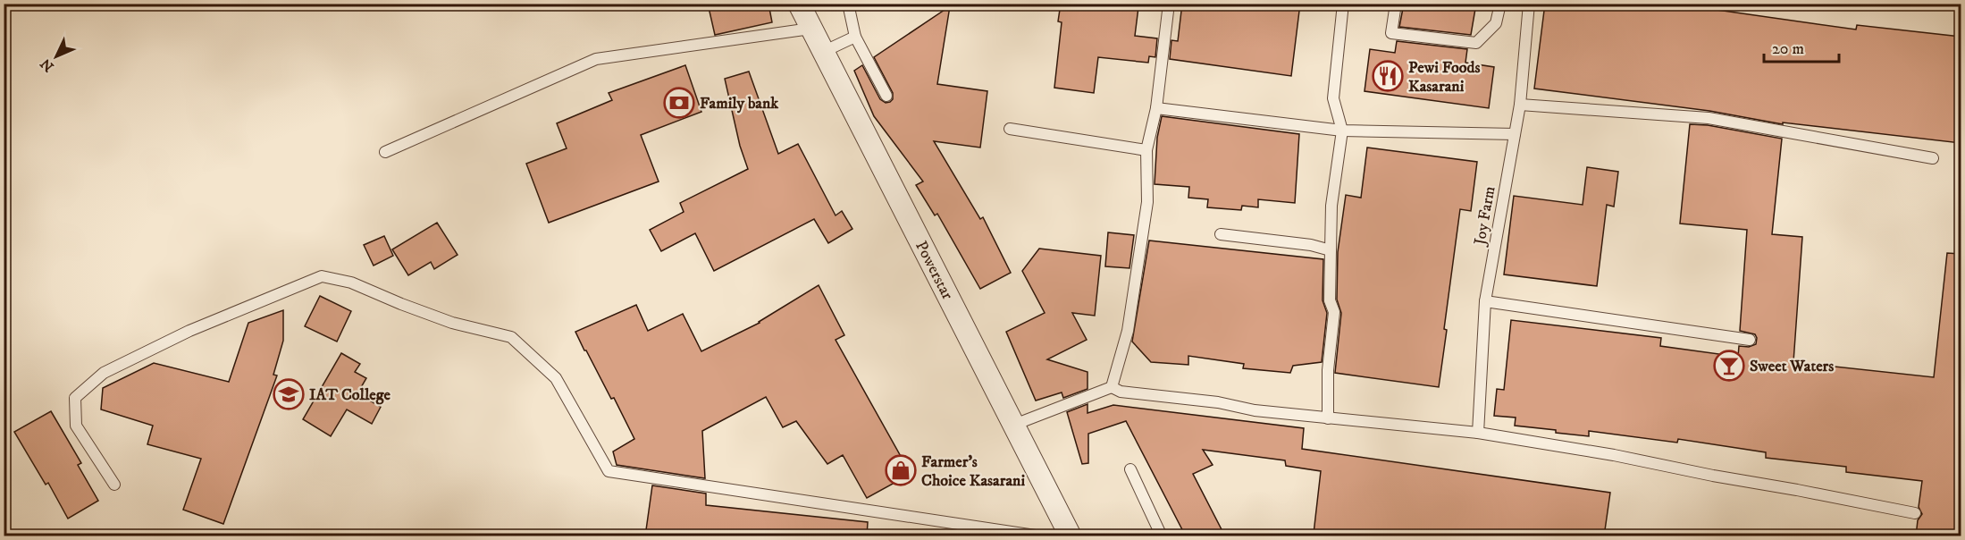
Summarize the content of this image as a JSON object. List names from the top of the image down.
{
  "streets": {
    "street": ["Powerstar"],
    "lane": ["Joy Farm"]
  },
  "places": {
    "restaurant": ["Pewi Foods Kasarani"],
    "bank": ["Family bank"],
    "bar": ["Sweet Waters"],
    "school or university": ["IAT College"],
    "shop": ["Farmer's Choice Kasarani"]
  },
  "scale_bar": "20 m",
  "north": "bottom left"
}
